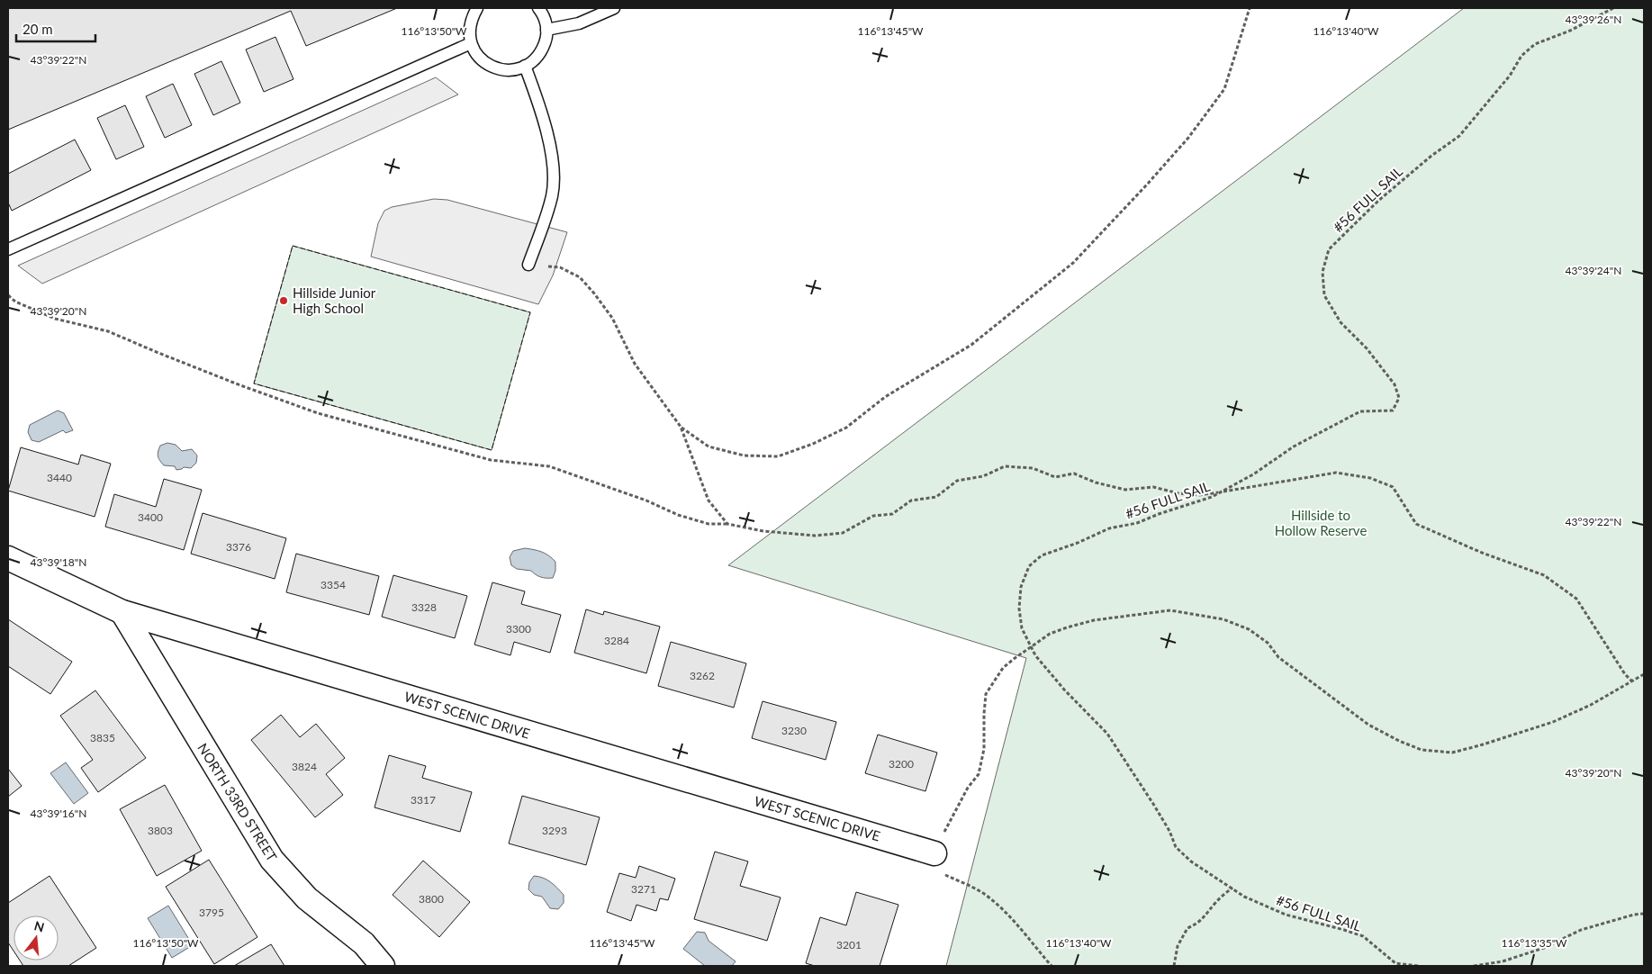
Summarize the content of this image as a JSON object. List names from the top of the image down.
{
  "streets": {
    "street": ["WEST SCENIC DRIVE", "NORTH 33RD STREET"],
    "path": ["#56 FULL SAIL"]
  },
  "crossings": [
    ["WEST SCENIC DRIVE", "NORTH 33RD STREET"]
  ],
  "parks": ["Hillside to Hollow Reserve"],
  "places": ["Hillside Junior High School"],
  "house_numbers": [
    "3440",
    "3400",
    "3376",
    "3354",
    "3328",
    "3300",
    "3284",
    "3262",
    "3230",
    "3835",
    "3200",
    "3824",
    "3317",
    "3803",
    "3293",
    "3271",
    "3800",
    "3795",
    "3201"
  ],
  "scale_bar": "20 m",
  "north": "top",
  "coordinates": [
    "43°39'26\"N",
    "116°13'50\"W",
    "116°13'45\"W",
    "116°13'40\"W",
    "43°39'22\"N",
    "43°39'24\"N",
    "43°39'20\"N",
    "43°39'18\"N",
    "43°39'16\"N",
    "116°13'35\"W"
  ]
}
